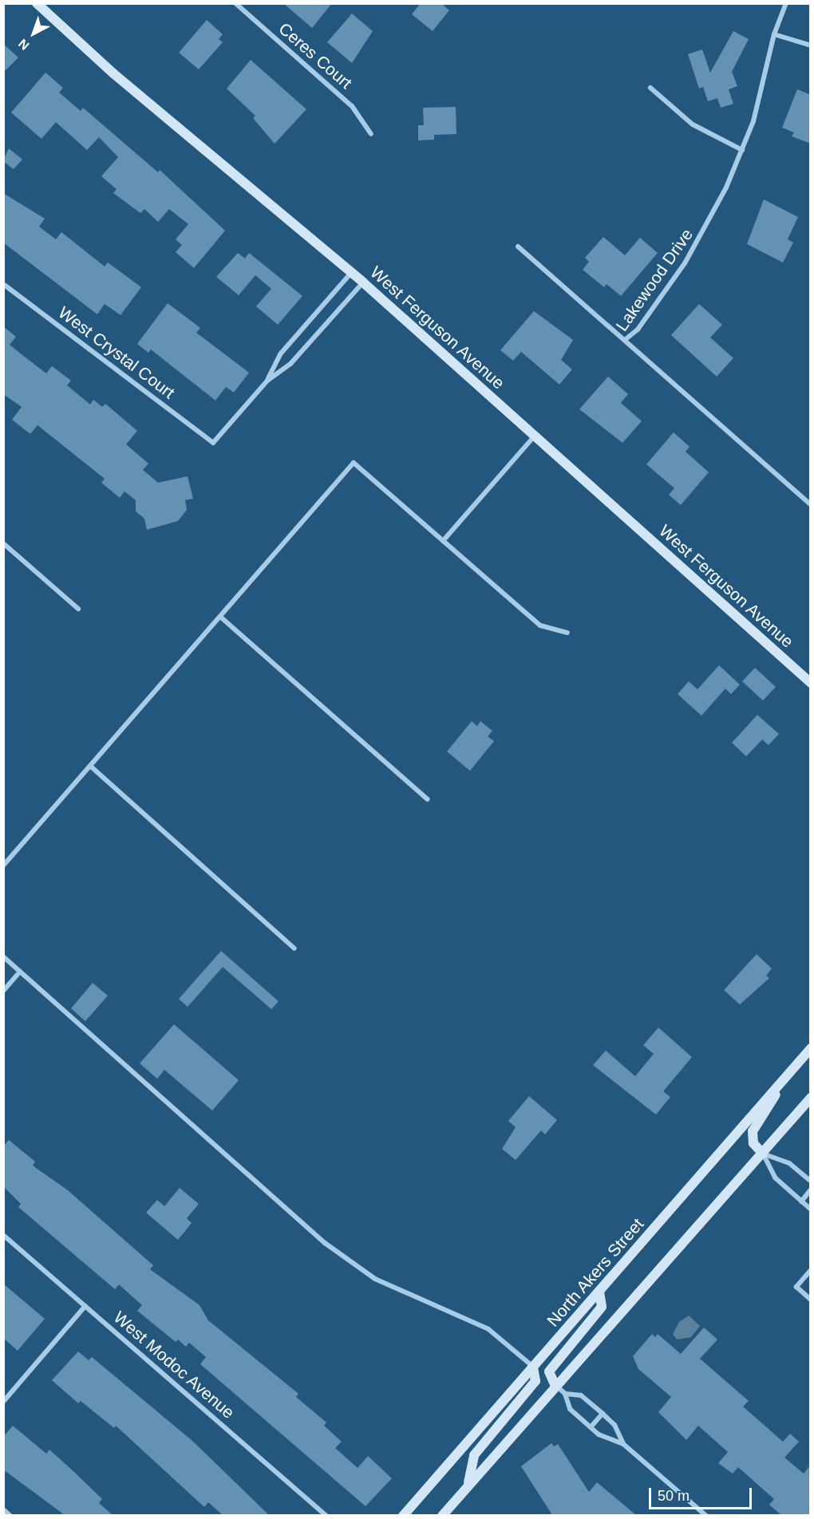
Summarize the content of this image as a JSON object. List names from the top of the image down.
{
  "streets": {
    "main road": ["West Ferguson Avenue", "North Akers Street"],
    "street": [
      "Ceres Court",
      "Lakewood Drive",
      "West Crystal Court",
      "West Modoc Avenue"
    ]
  },
  "scale_bar": "50 m",
  "north": "bottom left"
}
